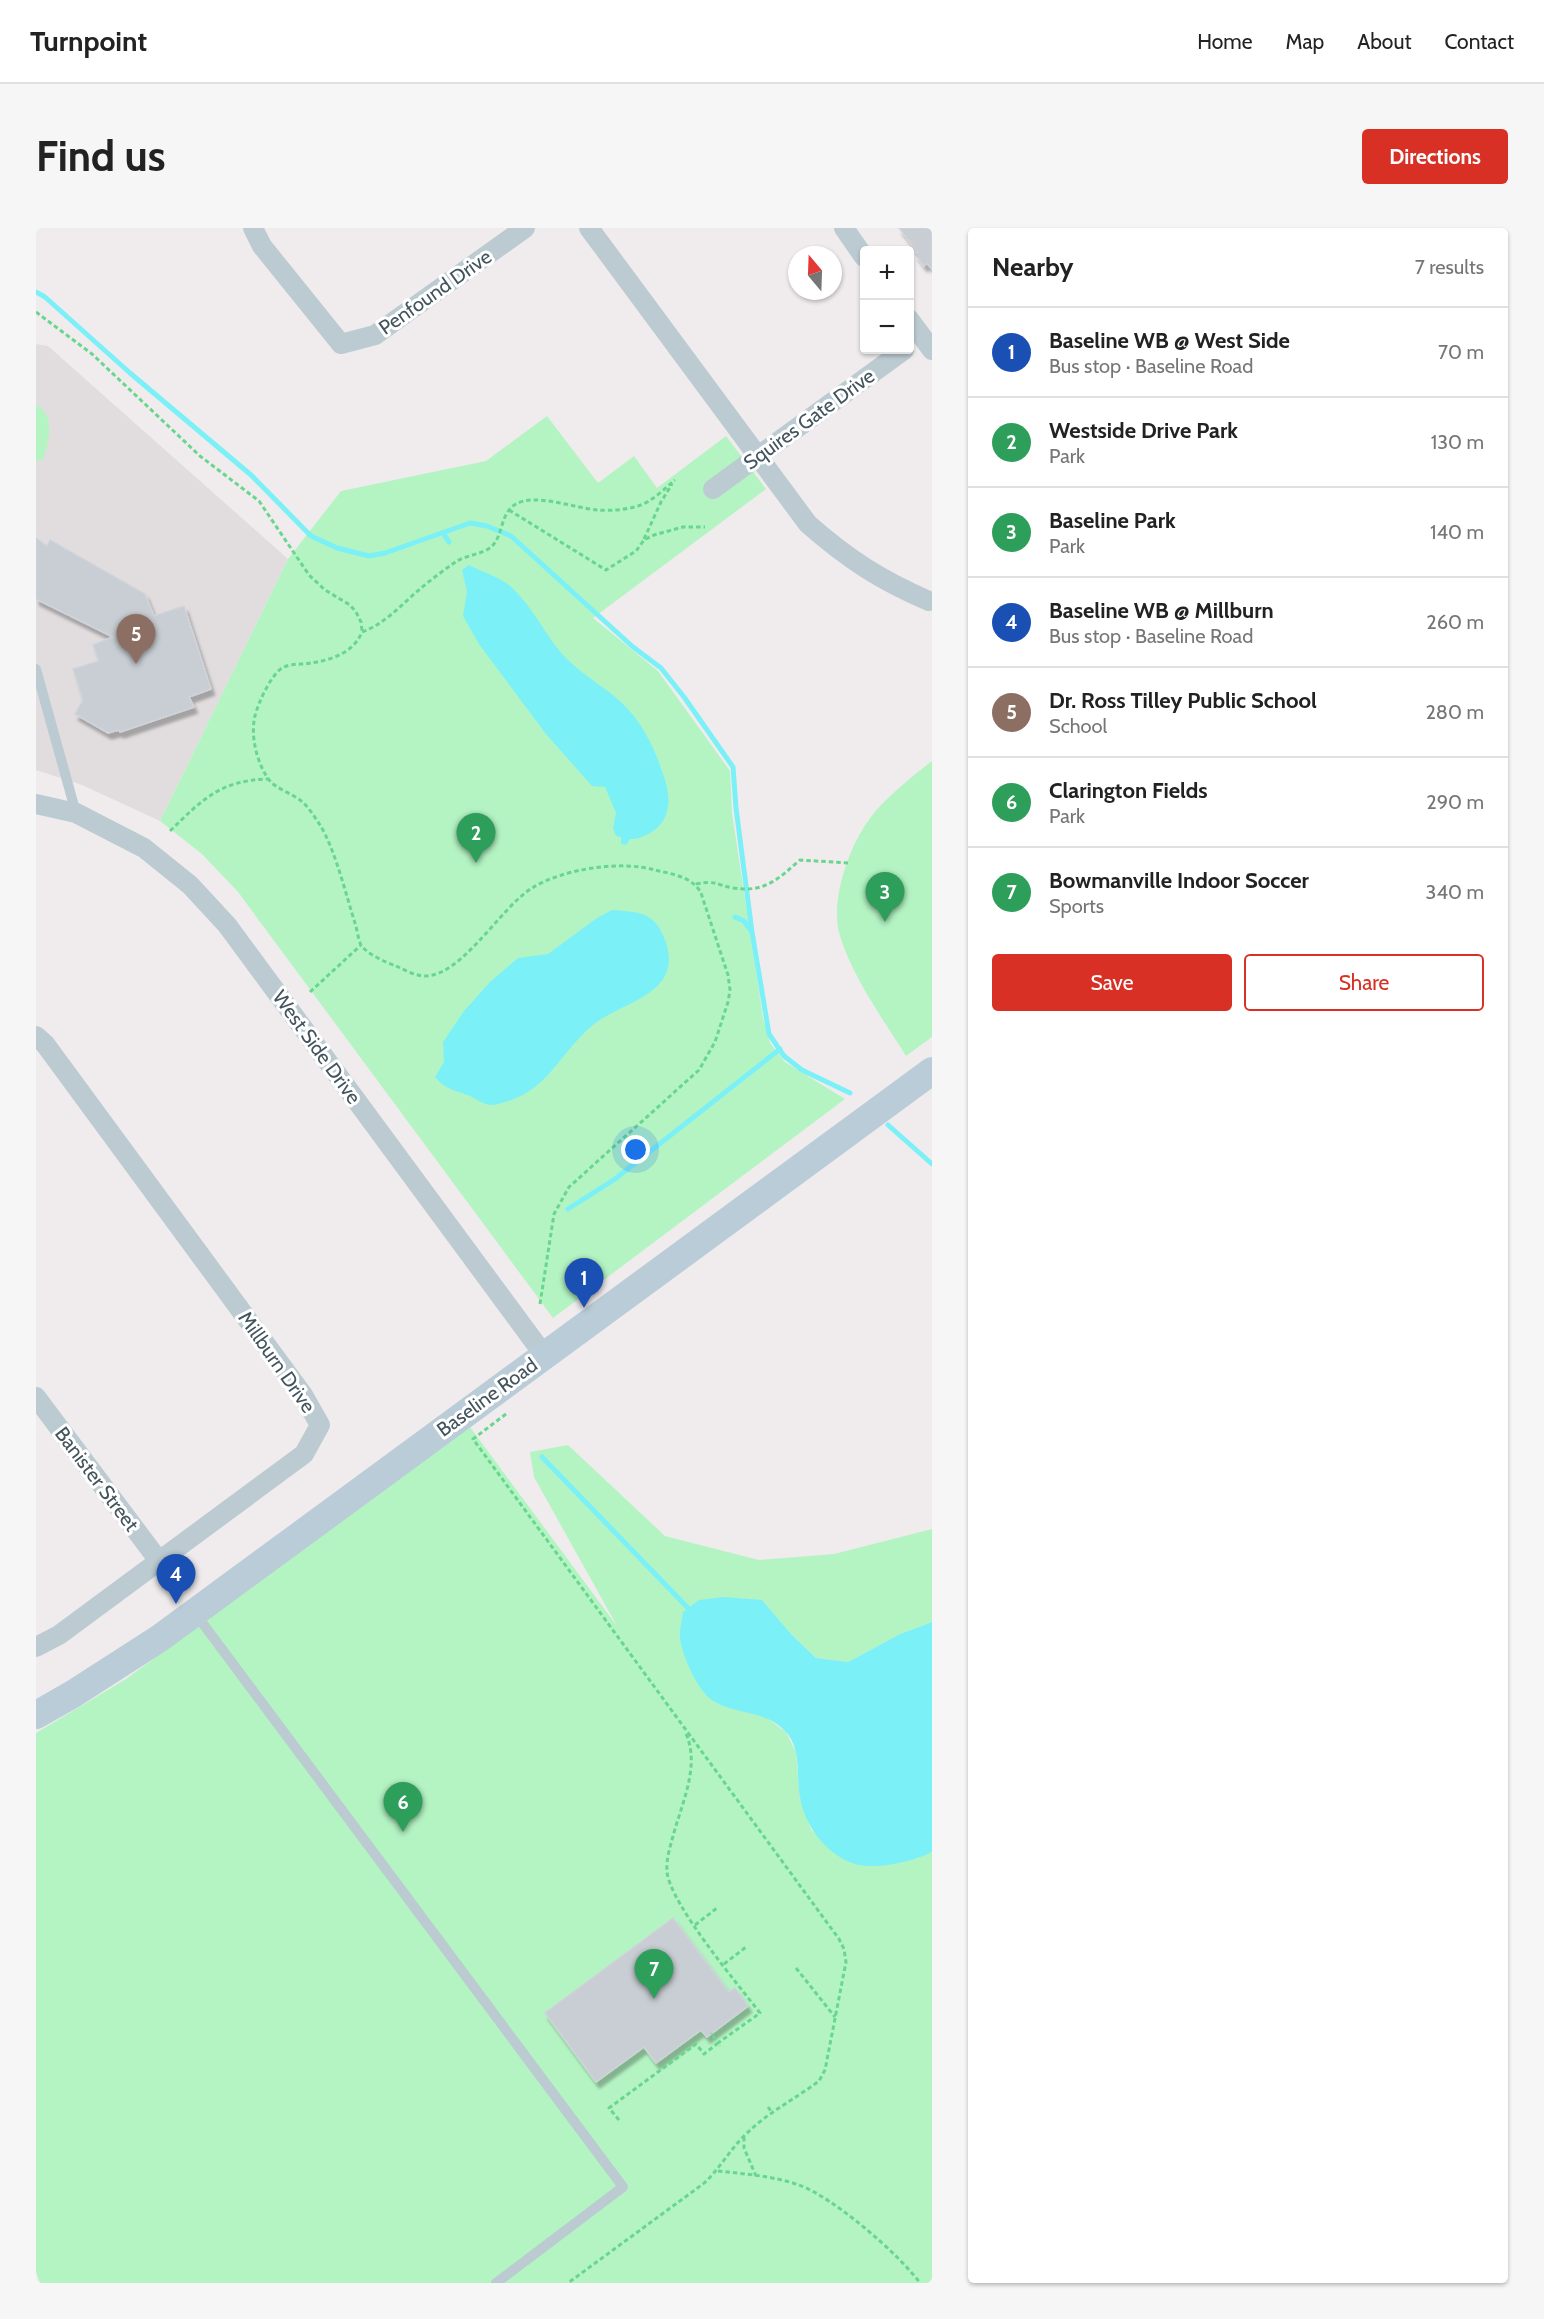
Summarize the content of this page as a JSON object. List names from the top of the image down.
{
  "streets": {
    "street": [
      "Penfound Drive",
      "Squires Gate Drive",
      "West Side Drive",
      "Millburn Drive",
      "Baseline Road",
      "Banister Street"
    ]
  },
  "crossings": [
    ["West Side Drive", "Baseline Road"],
    ["Millburn Drive", "Banister Street"]
  ],
  "north": "top",
  "page": {
    "header": "Turnpoint",
    "nav": [
      "Home",
      "Map",
      "About",
      "Contact"
    ],
    "buttons": [
      "Directions",
      ["Save", "Share"]
    ],
    "title": "Find us",
    "heading": ["Nearby", "7 results"],
    "map_buttons": ["+", "−"],
    "list": [
      {
        "mark": "1",
        "name": "Baseline WB @ West Side",
        "note": "Bus stop · Baseline Road",
        "value": "70 m"
      },
      {
        "mark": "2",
        "name": "Westside Drive Park",
        "note": "Park",
        "value": "130 m"
      },
      {
        "mark": "3",
        "name": "Baseline Park",
        "note": "Park",
        "value": "140 m"
      },
      {
        "mark": "4",
        "name": "Baseline WB @ Millburn",
        "note": "Bus stop · Baseline Road",
        "value": "260 m"
      },
      {
        "mark": "5",
        "name": "Dr. Ross Tilley Public School",
        "note": "School",
        "value": "280 m"
      },
      {
        "mark": "6",
        "name": "Clarington Fields",
        "note": "Park",
        "value": "290 m"
      },
      {
        "mark": "7",
        "name": "Bowmanville Indoor Soccer",
        "note": "Sports",
        "value": "340 m"
      }
    ],
    "pins": [
      "5",
      "2",
      "3",
      "1",
      "4",
      "6",
      "7"
    ]
  }
}
